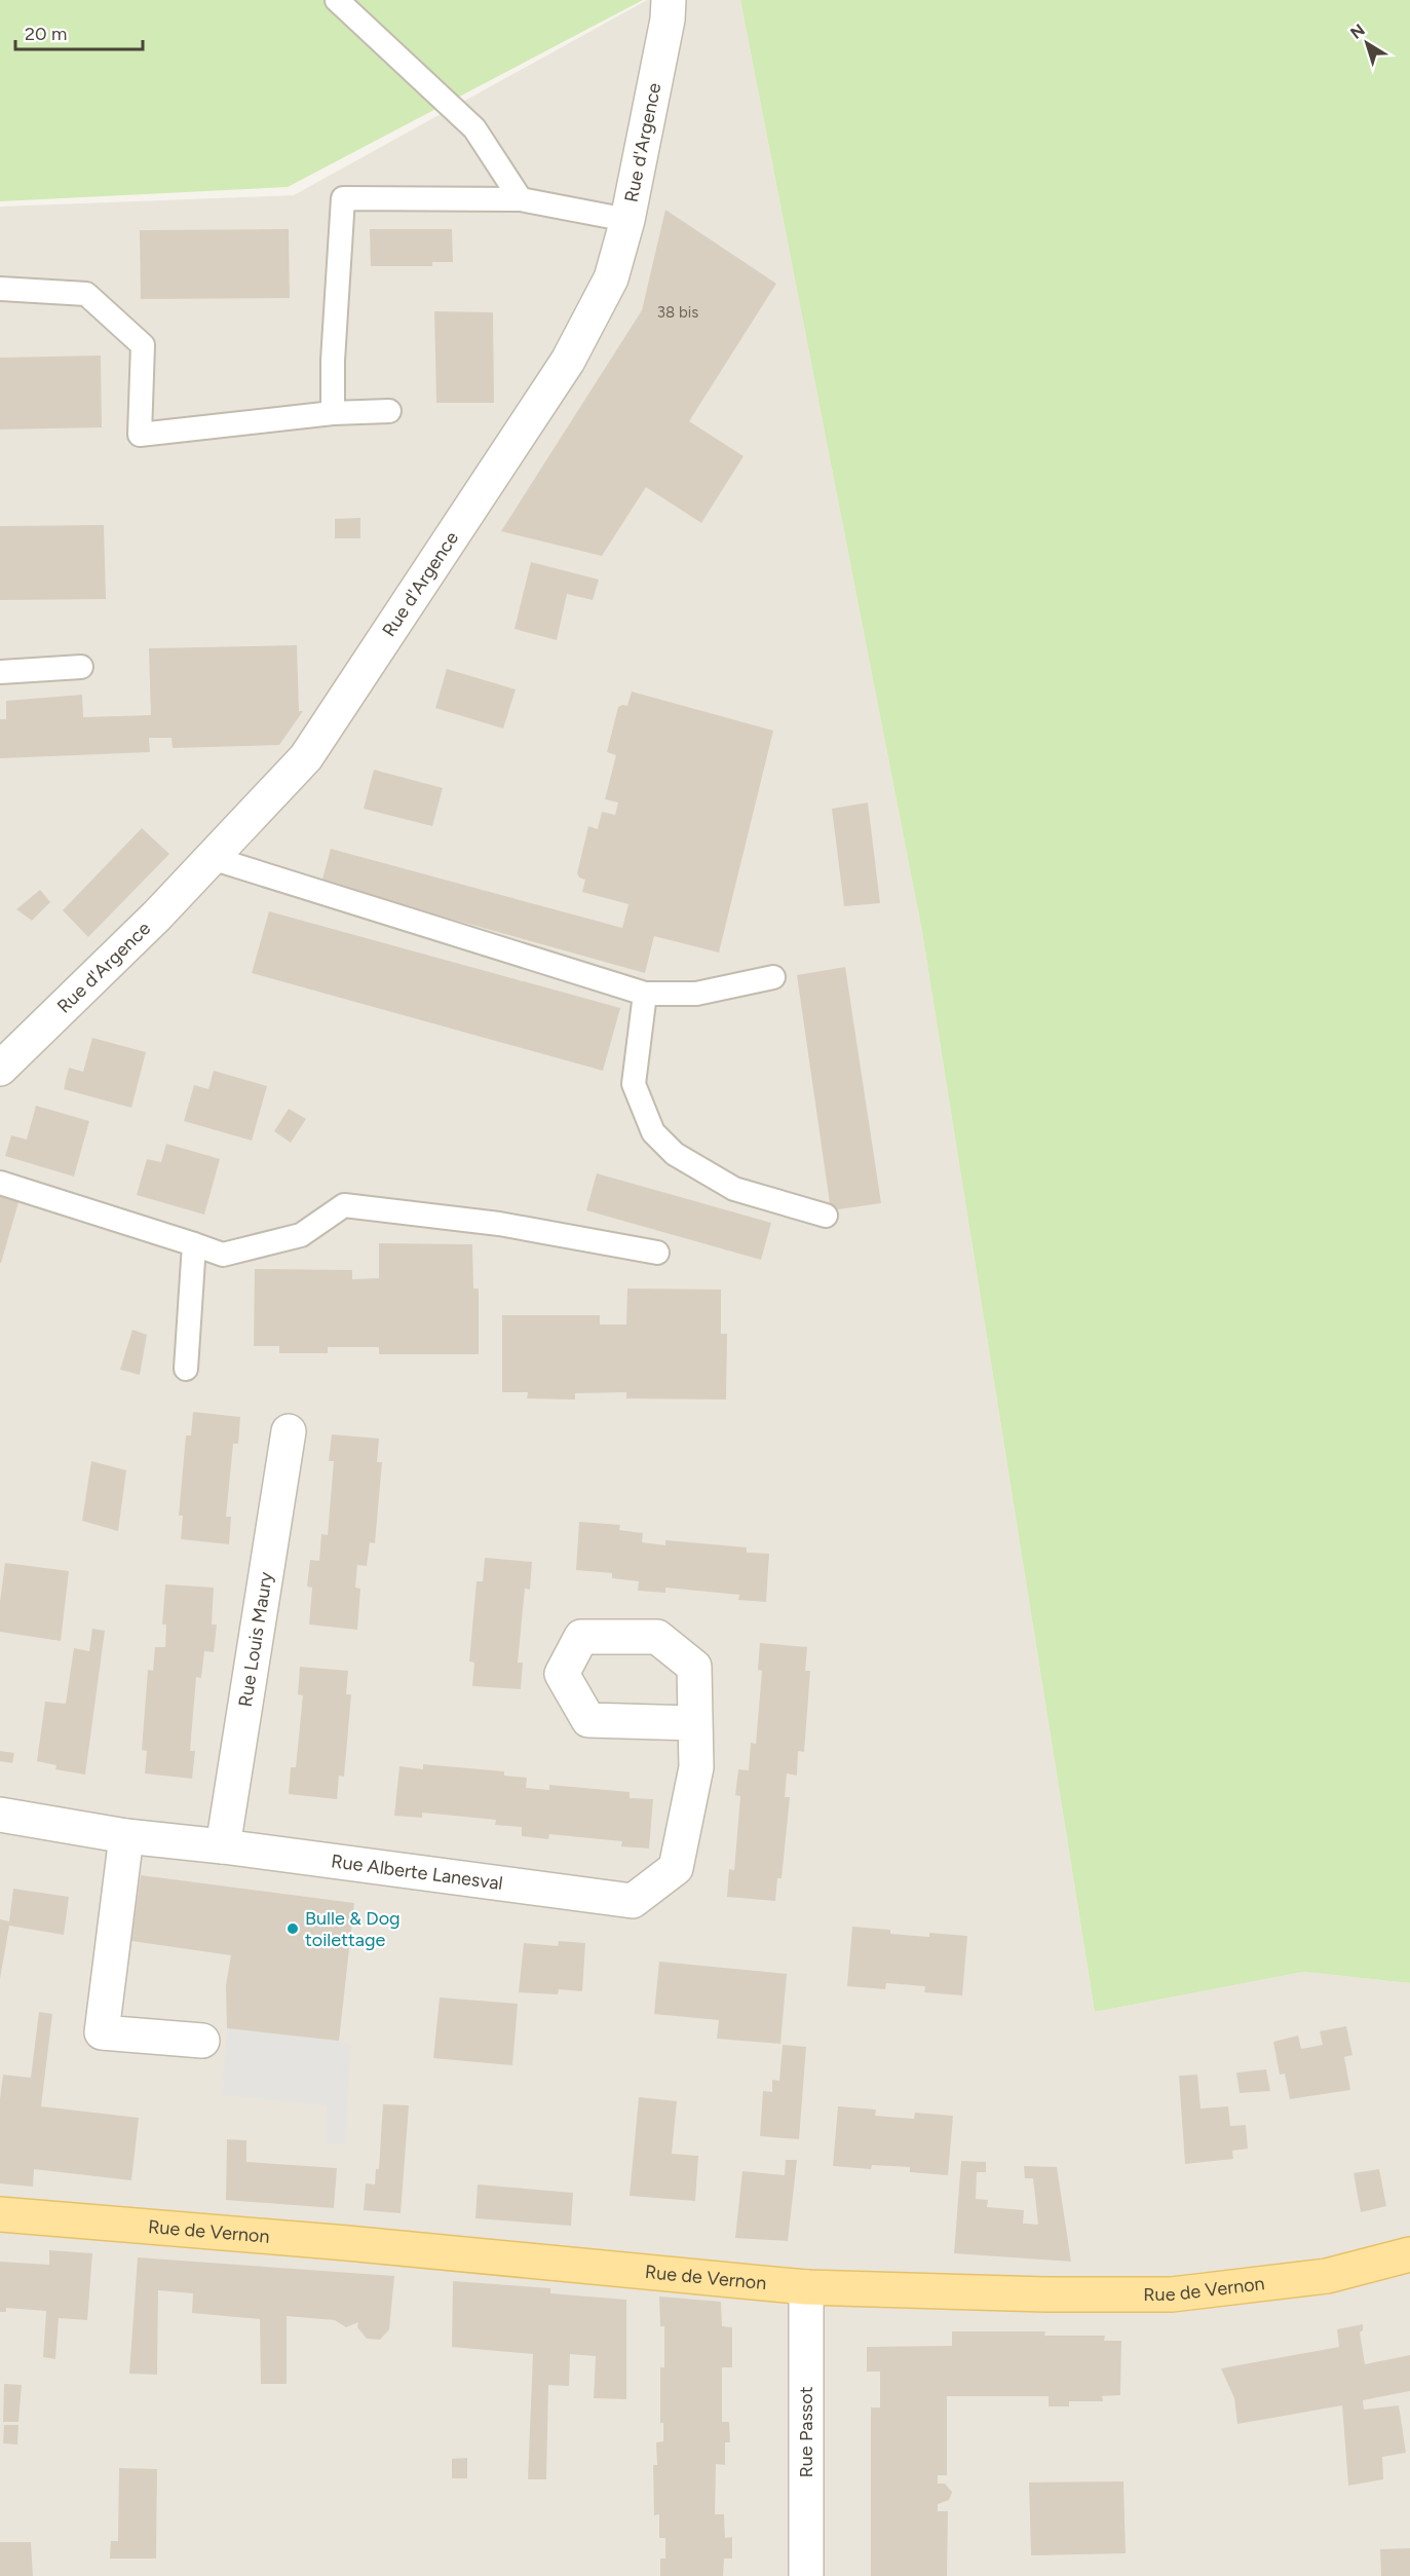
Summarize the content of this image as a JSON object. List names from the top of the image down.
{
  "streets": {
    "main road": ["Rue de Vernon"],
    "street": [
      "Rue d'Argence",
      "Rue Louis Maury",
      "Rue Alberte Lanesval",
      "Rue Passot"
    ]
  },
  "crossings": [
    ["Rue Louis Maury", "Rue Alberte Lanesval"],
    ["Rue de Vernon", "Rue Passot"]
  ],
  "places": ["Bulle & Dog toilettage"],
  "house_numbers": ["38 bis"],
  "scale_bar": "20 m",
  "north": "top left"
}
